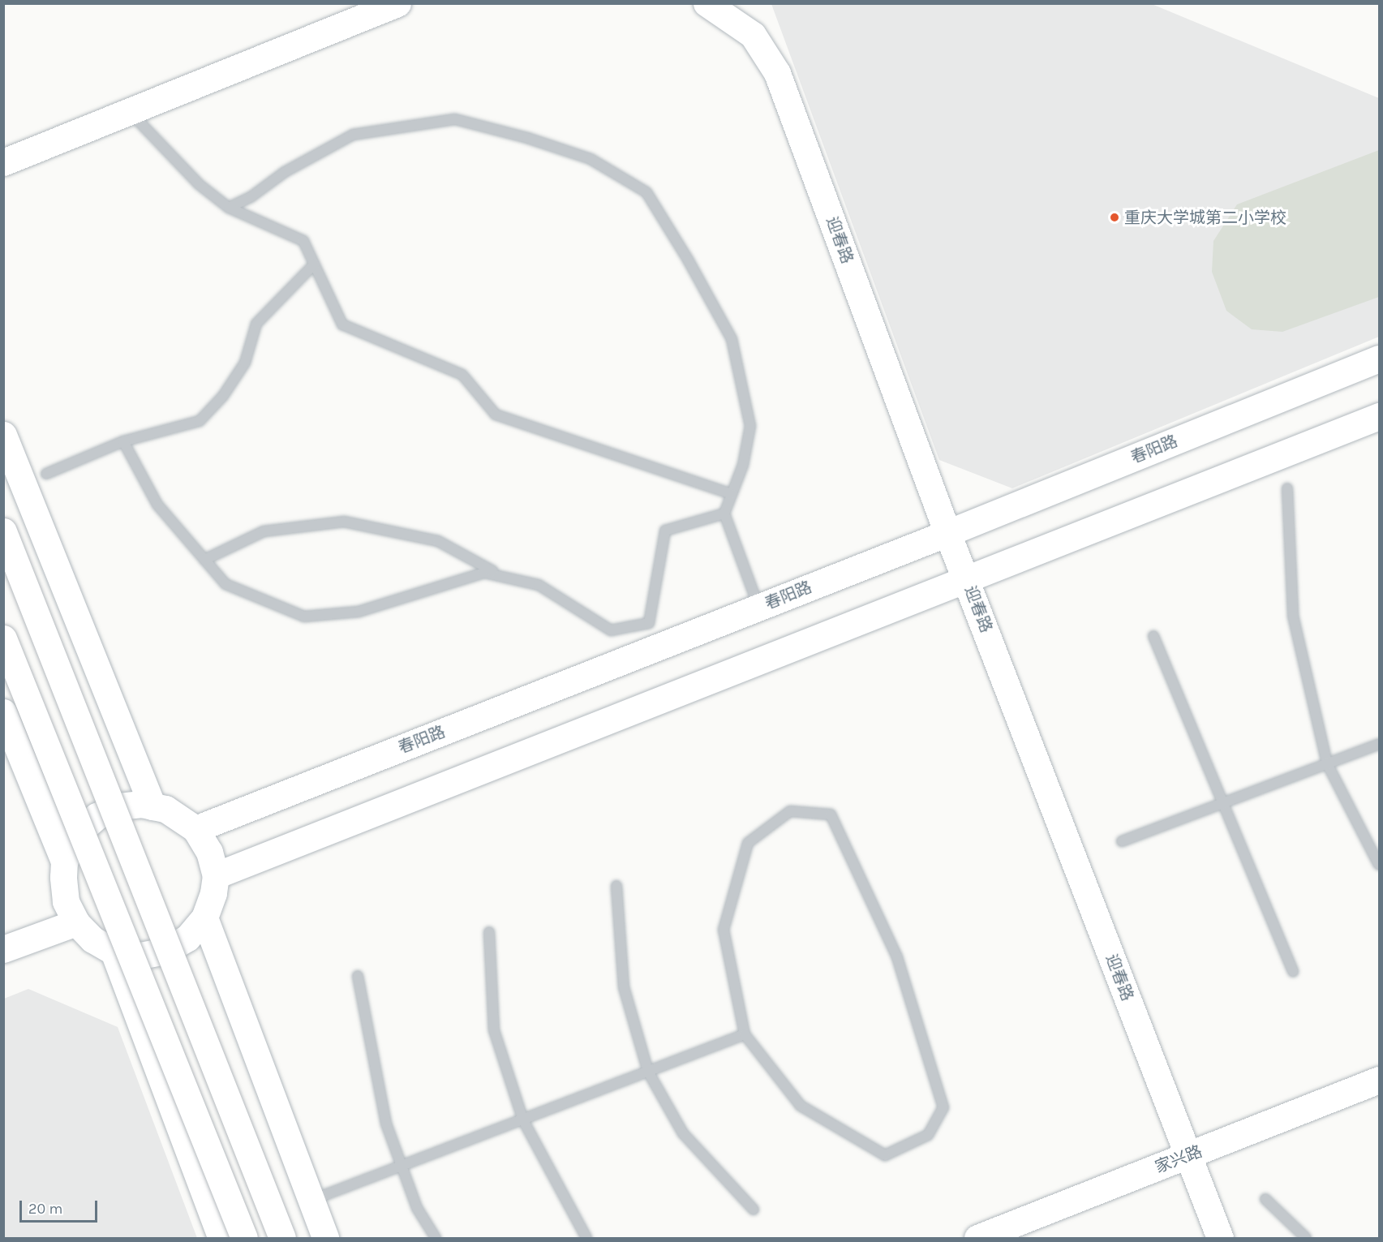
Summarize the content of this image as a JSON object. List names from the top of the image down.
{
  "streets": {
    "main road": ["迎春路", "春阳路", "家兴路"]
  },
  "crossings": [
    ["迎春路", "春阳路"],
    ["迎春路", "家兴路"]
  ],
  "places": ["重庆大学城第二小学校"],
  "scale_bar": "20 m"
}
